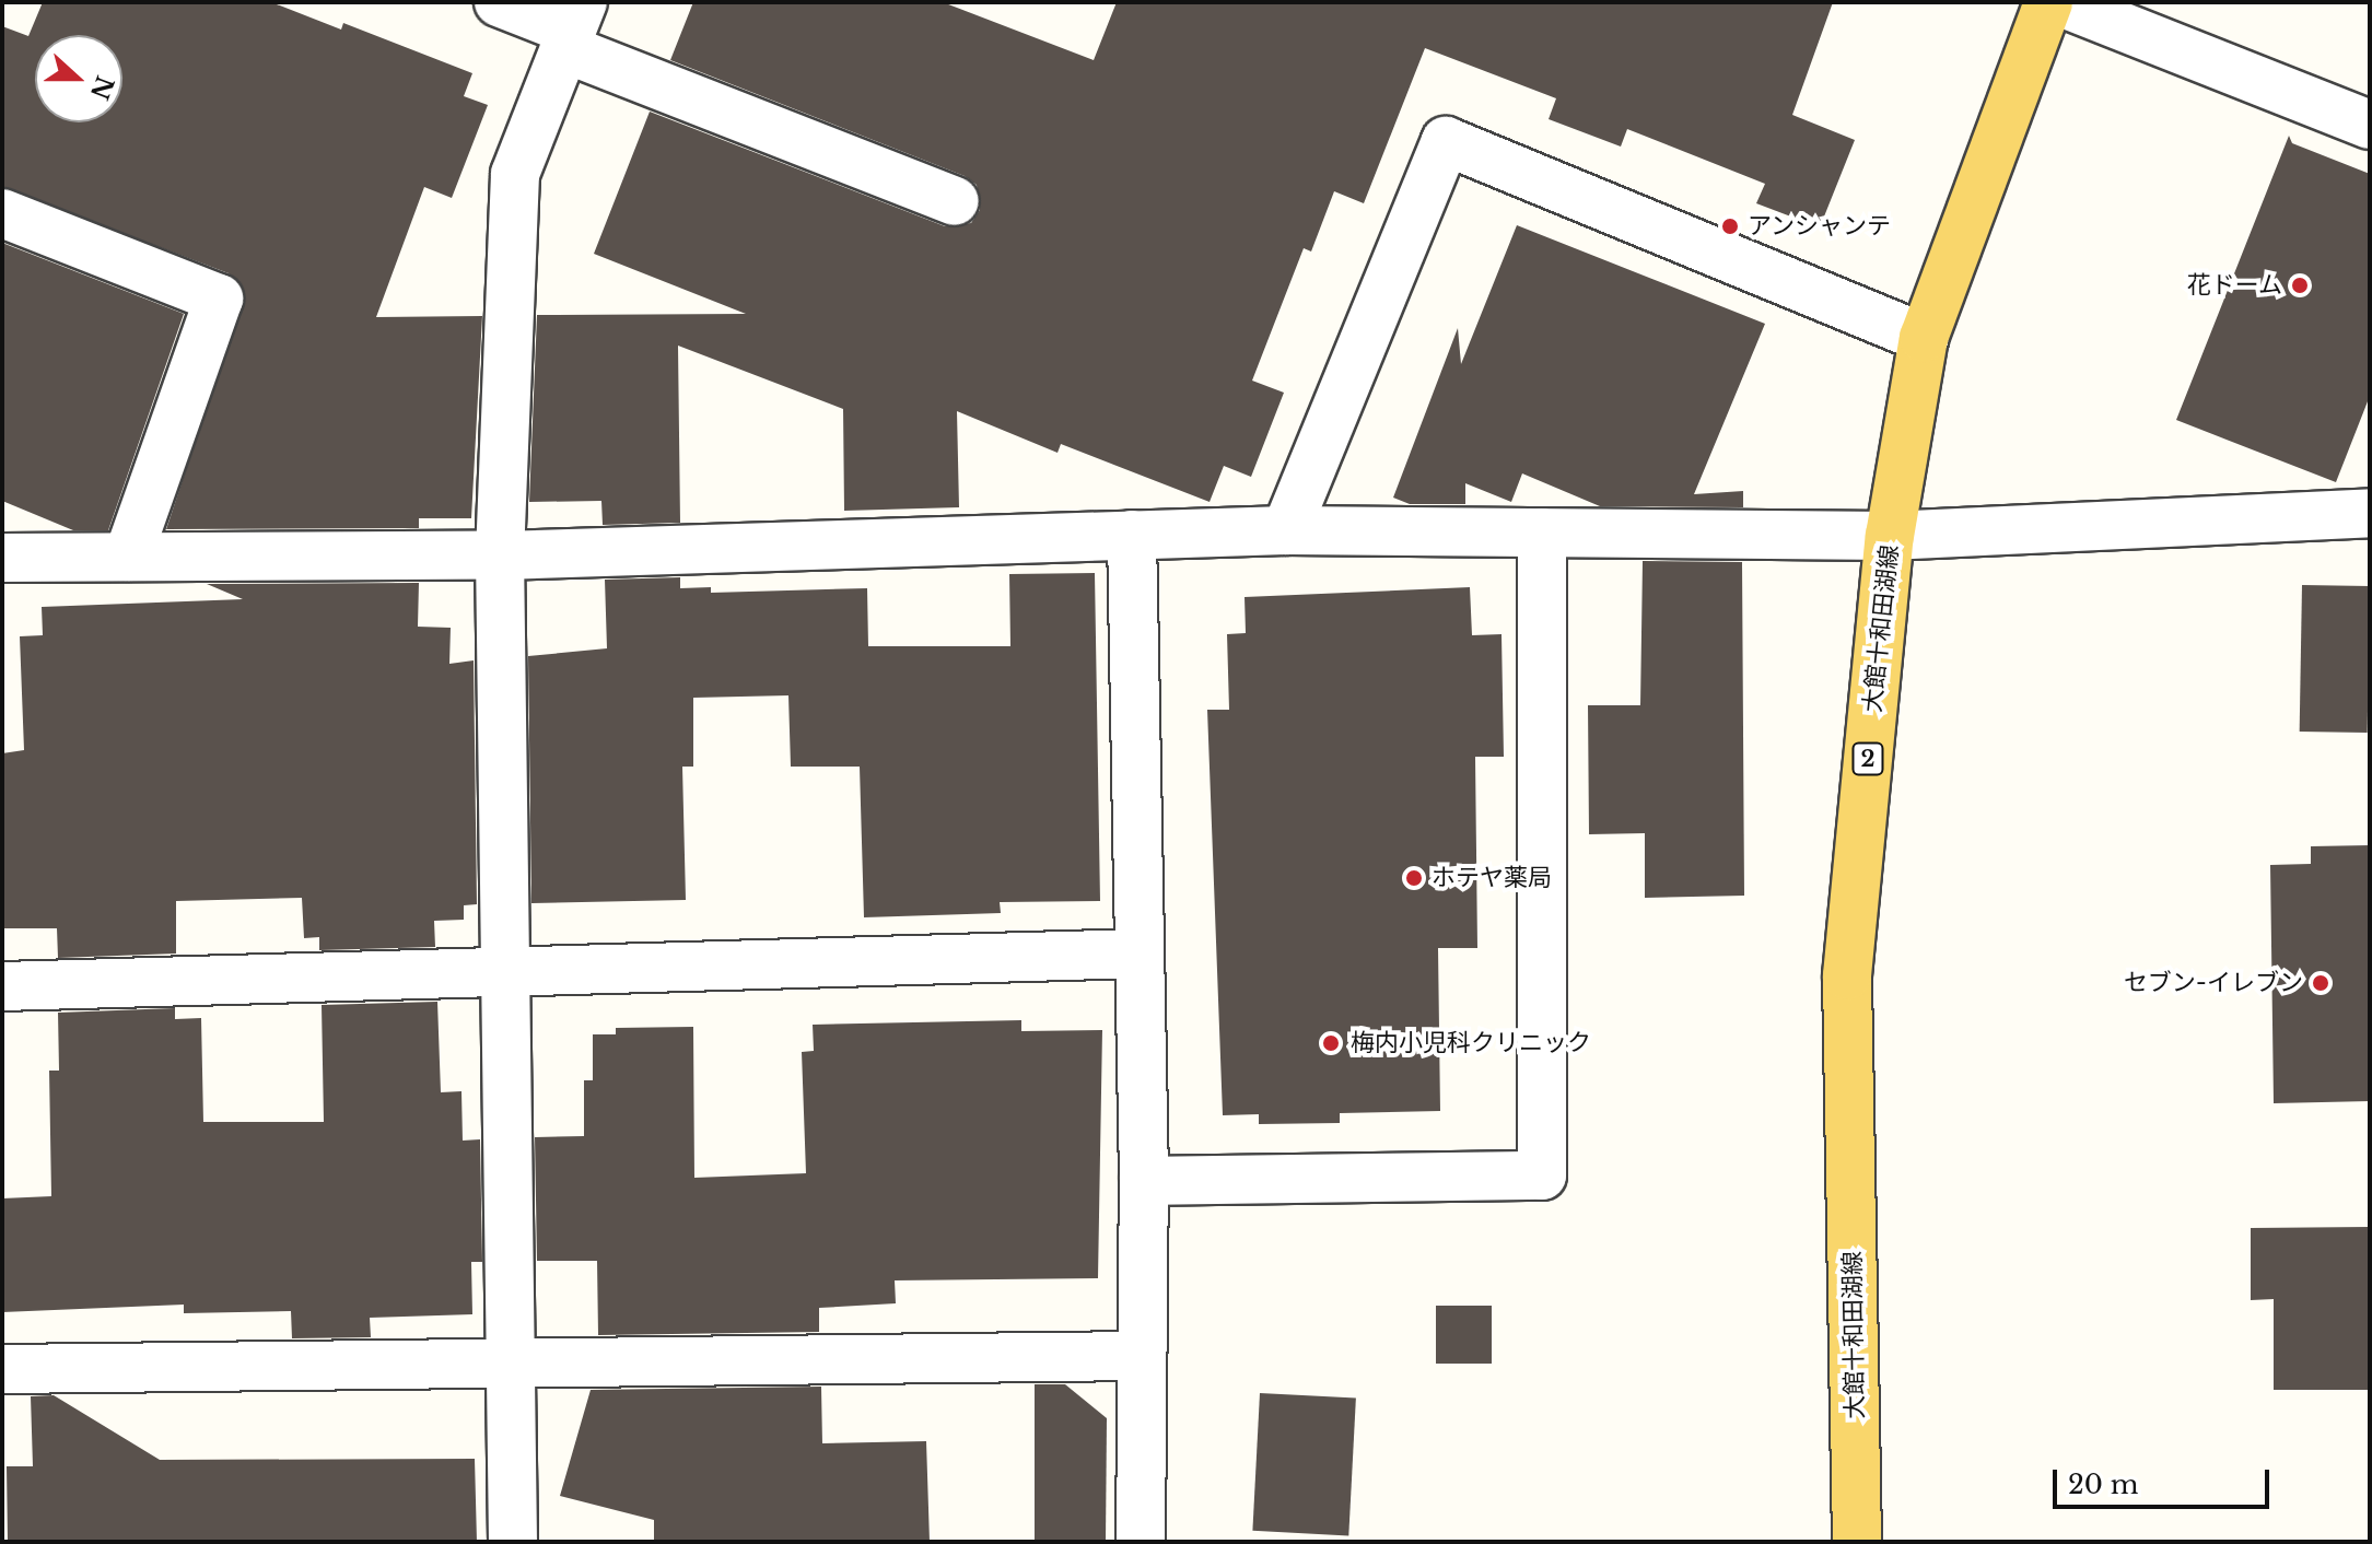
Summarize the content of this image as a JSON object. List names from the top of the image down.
{
  "streets": {
    "main road": ["大館十和田湖線", "2"]
  },
  "places": [
    "アンシャンテ",
    "花ドーム",
    "ホテヤ薬局",
    "セブン-イレブン",
    "梅内小児科クリニック"
  ],
  "scale_bar": "20 m",
  "north": "right"
}
